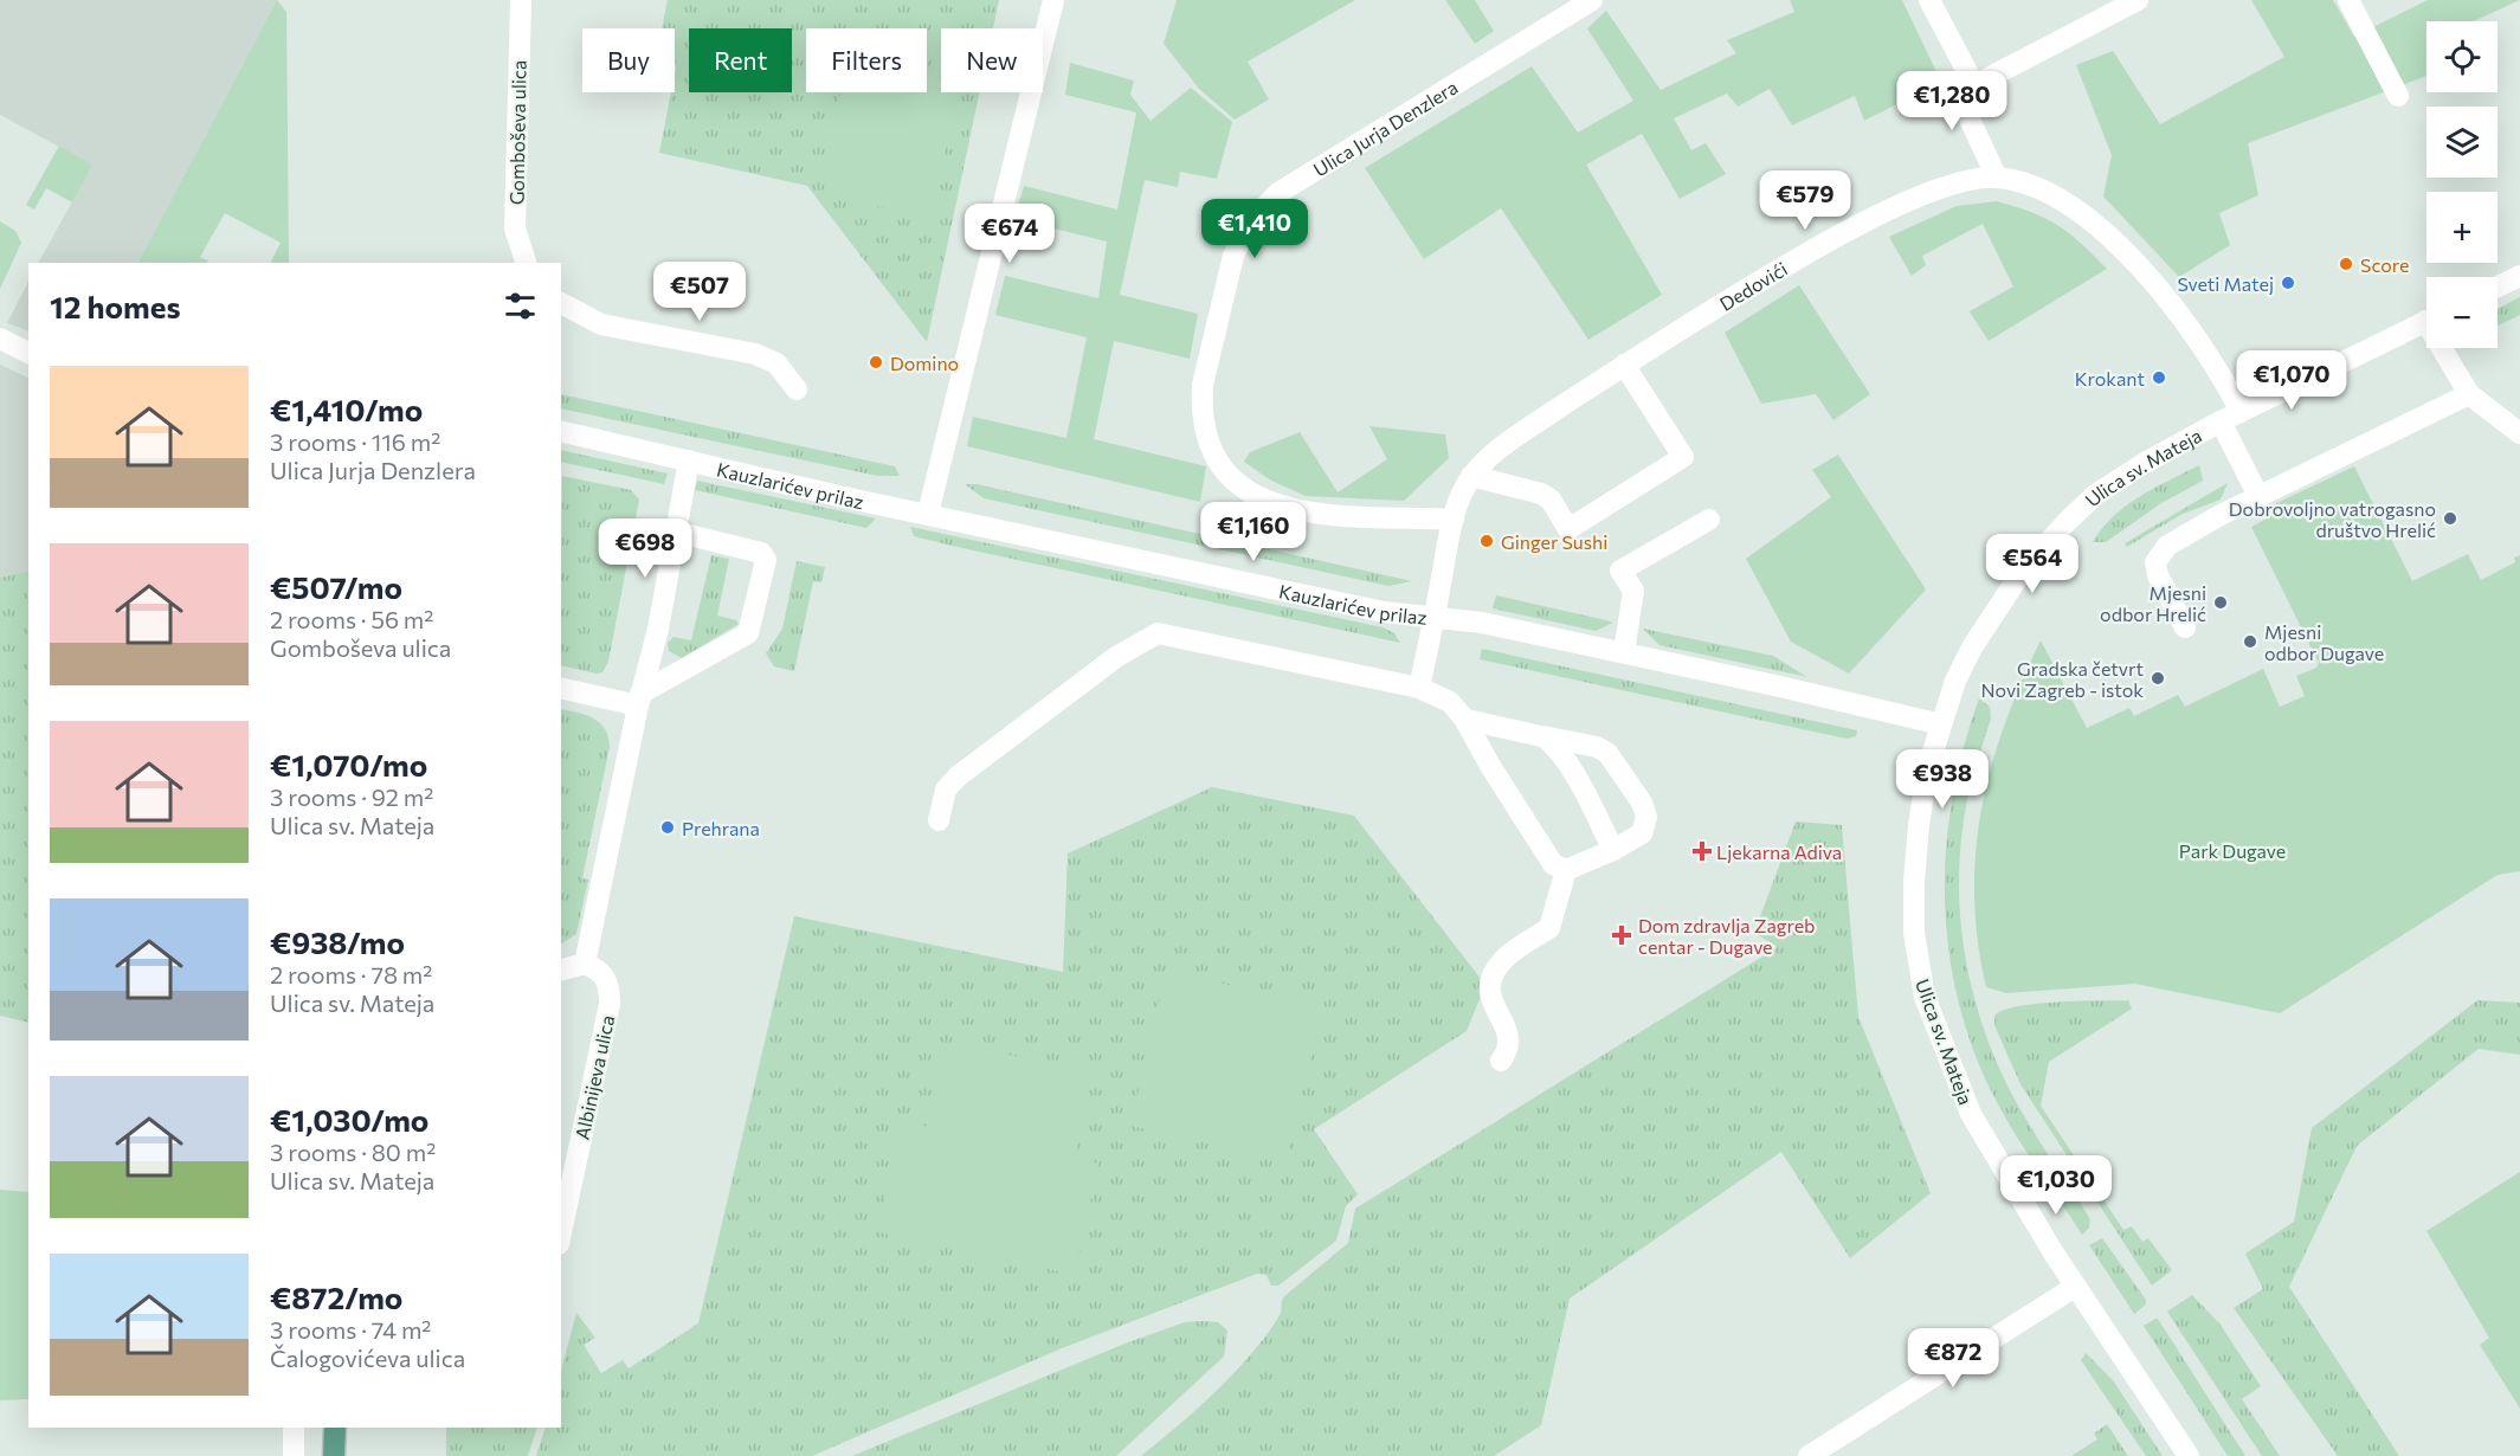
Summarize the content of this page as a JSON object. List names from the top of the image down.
{
  "streets": {
    "street": [
      "Ulica Jurja Denzlera",
      "Gomboševa ulica",
      "Dedovići",
      "Ulica sv. Mateja",
      "Kauzlarićev prilaz",
      "Albinijeva ulica"
    ]
  },
  "crossings": [
    ["Ulica Jurja Denzlera", "Dedovići"],
    ["Dedovići", "Ulica sv. Mateja"],
    ["Dedovići", "Kauzlarićev prilaz"],
    ["Ulica sv. Mateja", "Kauzlarićev prilaz"]
  ],
  "parks": ["Park Dugave"],
  "places": {
    "other": [
      "Score",
      "Sveti Matej",
      "Domino",
      "Krokant",
      "Dobrovoljno vatrogasno društvo Hrelić",
      "Ginger Sushi",
      "Mjesni odbor Hrelić",
      "Mjesni odbor Dugave",
      "Gradska četvrt Novi Zagreb - istok",
      "Prehrana"
    ],
    "health": ["Ljekarna Adiva", "Dom zdravlja Zagreb centar - Dugave"]
  },
  "page": {
    "map_buttons": ["+", "−"],
    "chip": [
      "Buy",
      "Rent",
      "Filters",
      "New"
    ],
    "price": [
      "€1,280",
      "€579",
      "€1,410",
      "€674",
      "€507",
      "€1,070",
      "€1,160",
      "€698",
      "€564",
      "€938",
      "€1,030",
      "€872"
    ],
    "heading": "12 homes",
    "list": [
      {
        "name": "€1,410/mo",
        "note": "3 rooms · 116 m² · Ulica Jurja Denzlera"
      },
      {
        "name": "€507/mo",
        "note": "2 rooms · 56 m² · Gomboševa ulica"
      },
      {
        "name": "€1,070/mo",
        "note": "3 rooms · 92 m² · Ulica sv. Mateja"
      },
      {
        "name": "€938/mo",
        "note": "2 rooms · 78 m² · Ulica sv. Mateja"
      },
      {
        "name": "€1,030/mo",
        "note": "3 rooms · 80 m² · Ulica sv. Mateja"
      },
      {
        "name": "€872/mo",
        "note": "3 rooms · 74 m² · Čalogovićeva ulica"
      }
    ]
  }
}
